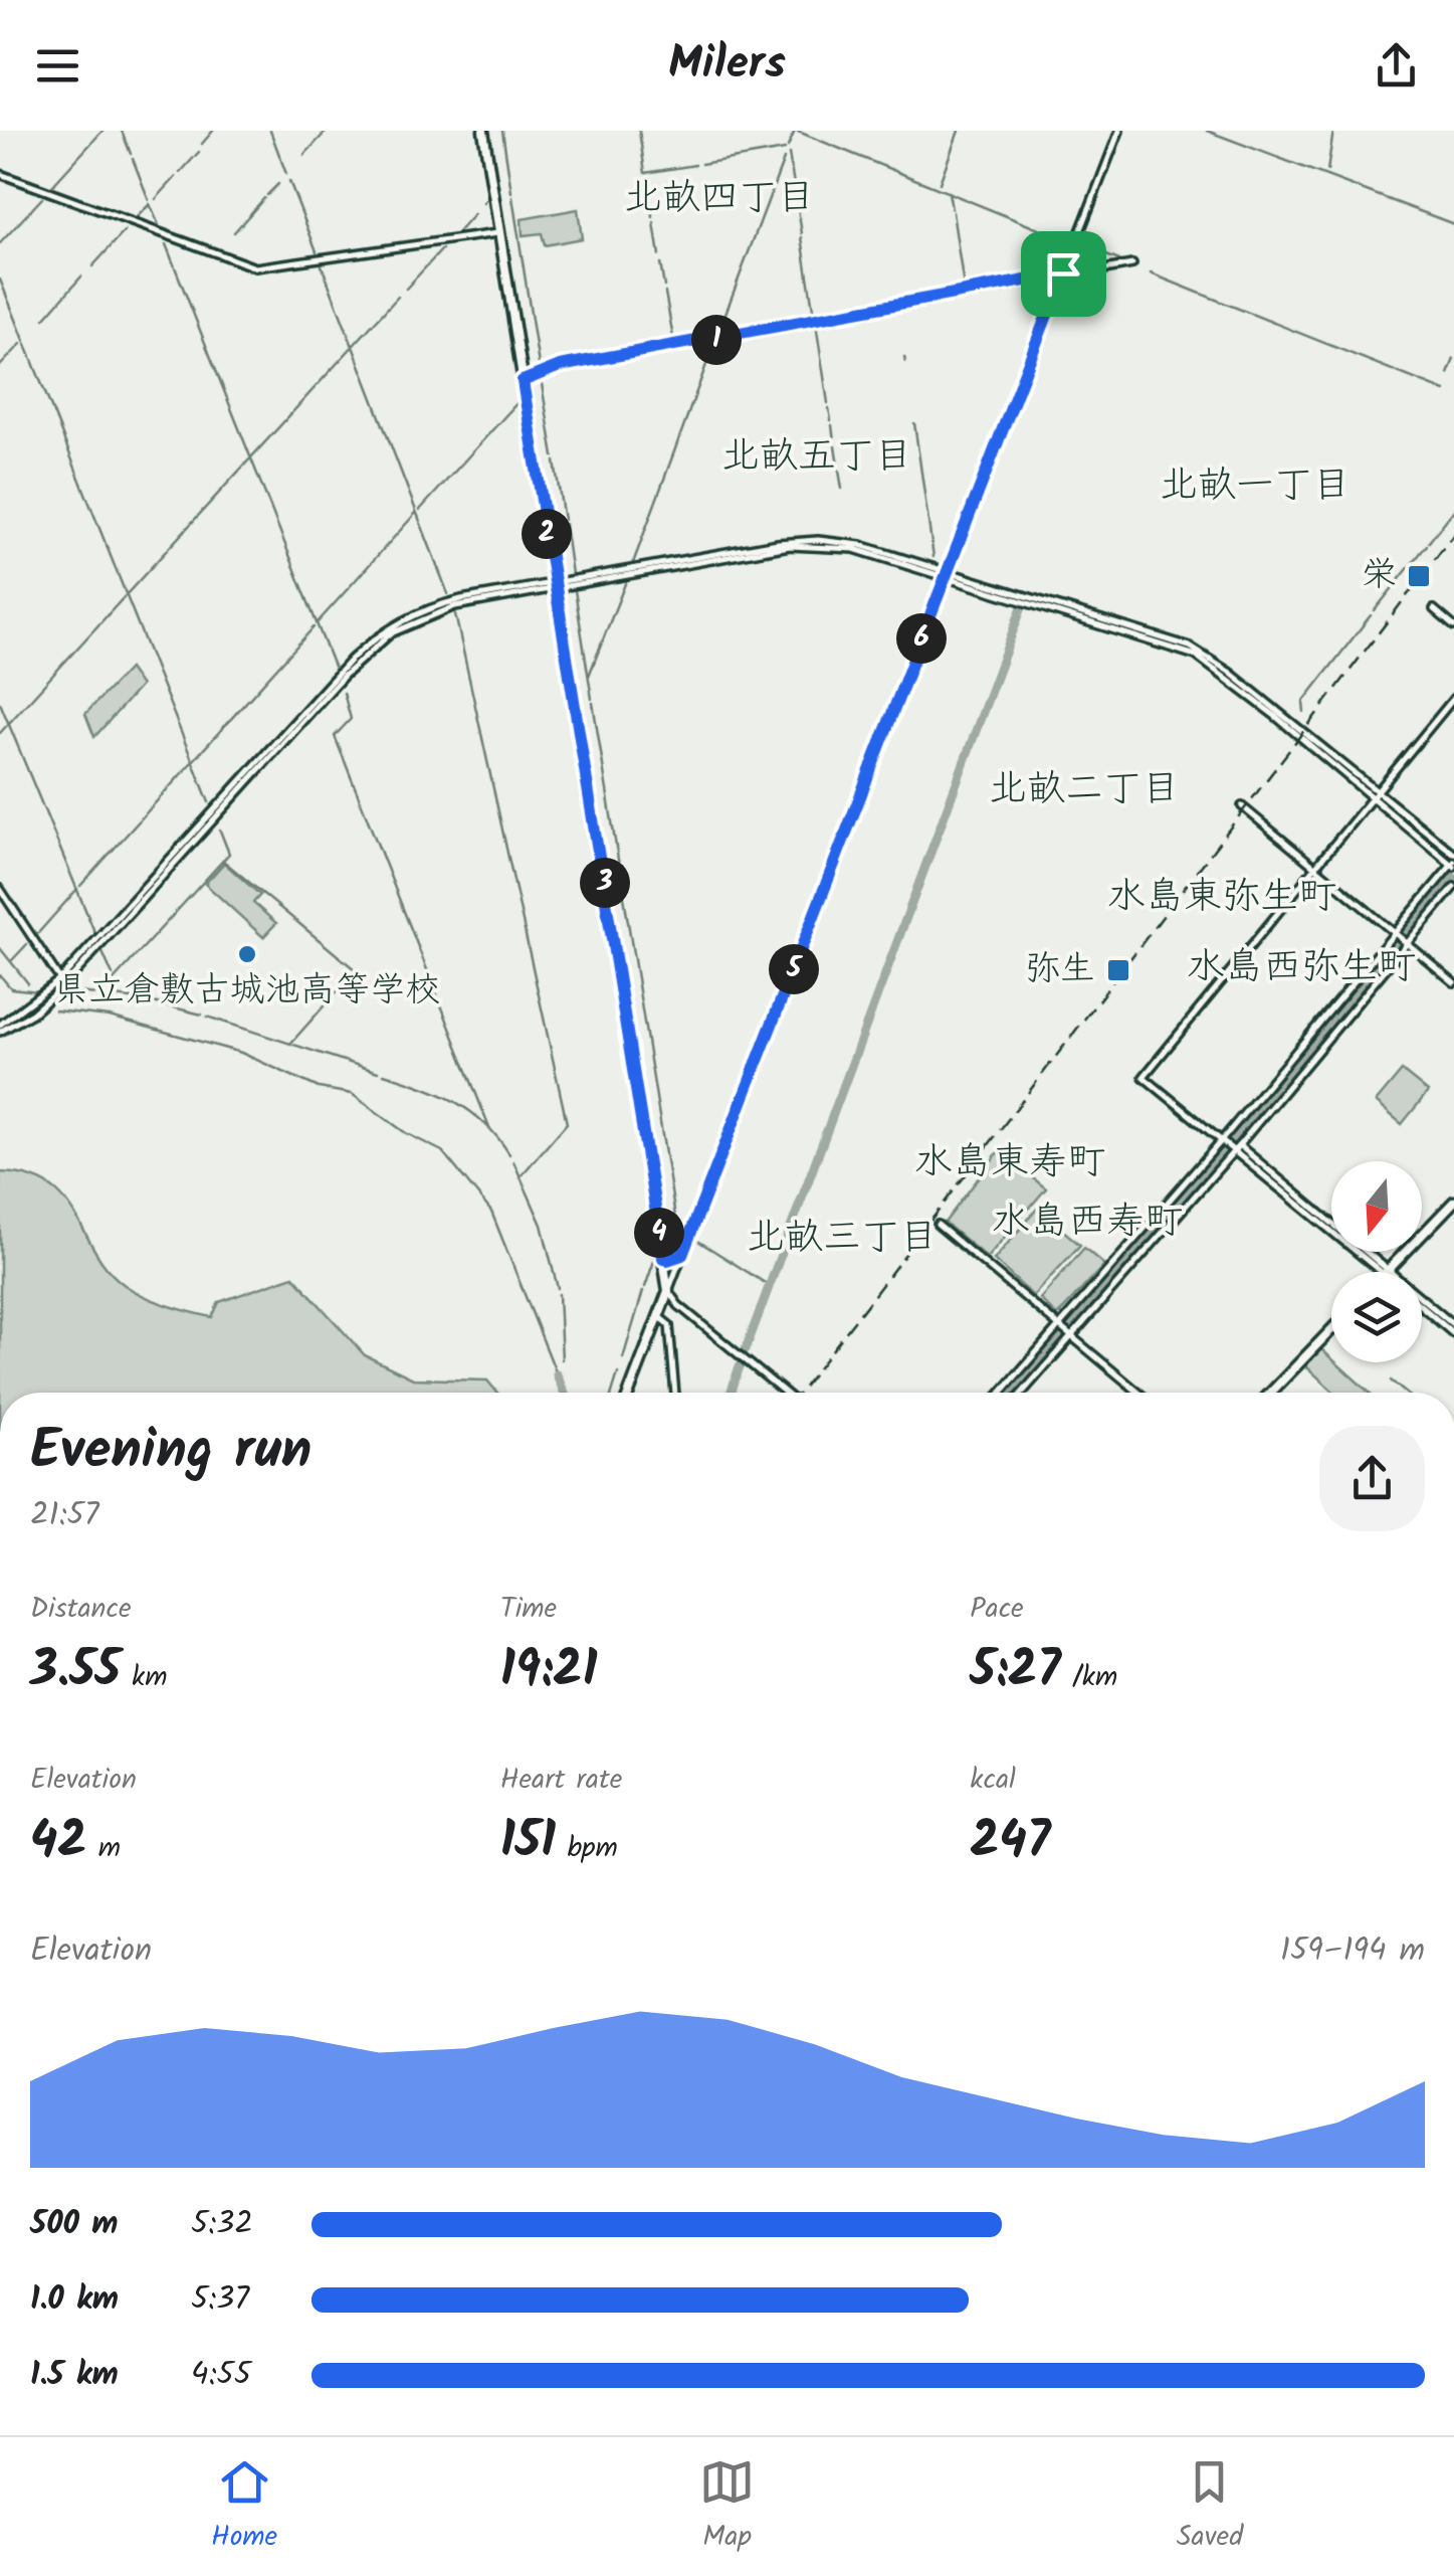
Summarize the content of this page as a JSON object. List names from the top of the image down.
{
  "districts": [
    "北畝四丁目",
    "北畝五丁目",
    "北畝一丁目",
    "北畝二丁目",
    "水島東弥生町",
    "水島西弥生町",
    "水島東寿町",
    "水島西寿町",
    "北畝三丁目"
  ],
  "places": {
    "transit": ["栄", "弥生"],
    "other": ["県立倉敷古城池高等学校"]
  },
  "north": "bottom",
  "page": {
    "header": "Milers",
    "pins": [
      "1",
      "2",
      "6",
      "3",
      "5",
      "4"
    ],
    "heading": ["Evening run", "21:57"],
    "stats": [
      ["Distance", "3.55 km"],
      ["Time", "19:21"],
      ["Pace", "5:27 /km"],
      ["Elevation", "42 m"],
      ["Heart rate", "151 bpm"],
      ["kcal", "247"]
    ],
    "chart": ["Elevation", "159–194 m"],
    "list": [
      {
        "name": "500 m",
        "note": "5:32"
      },
      {
        "name": "1.0 km",
        "note": "5:37"
      },
      {
        "name": "1.5 km",
        "note": "4:55"
      }
    ],
    "tabs": ["Home", "Map", "Saved"]
  }
}
